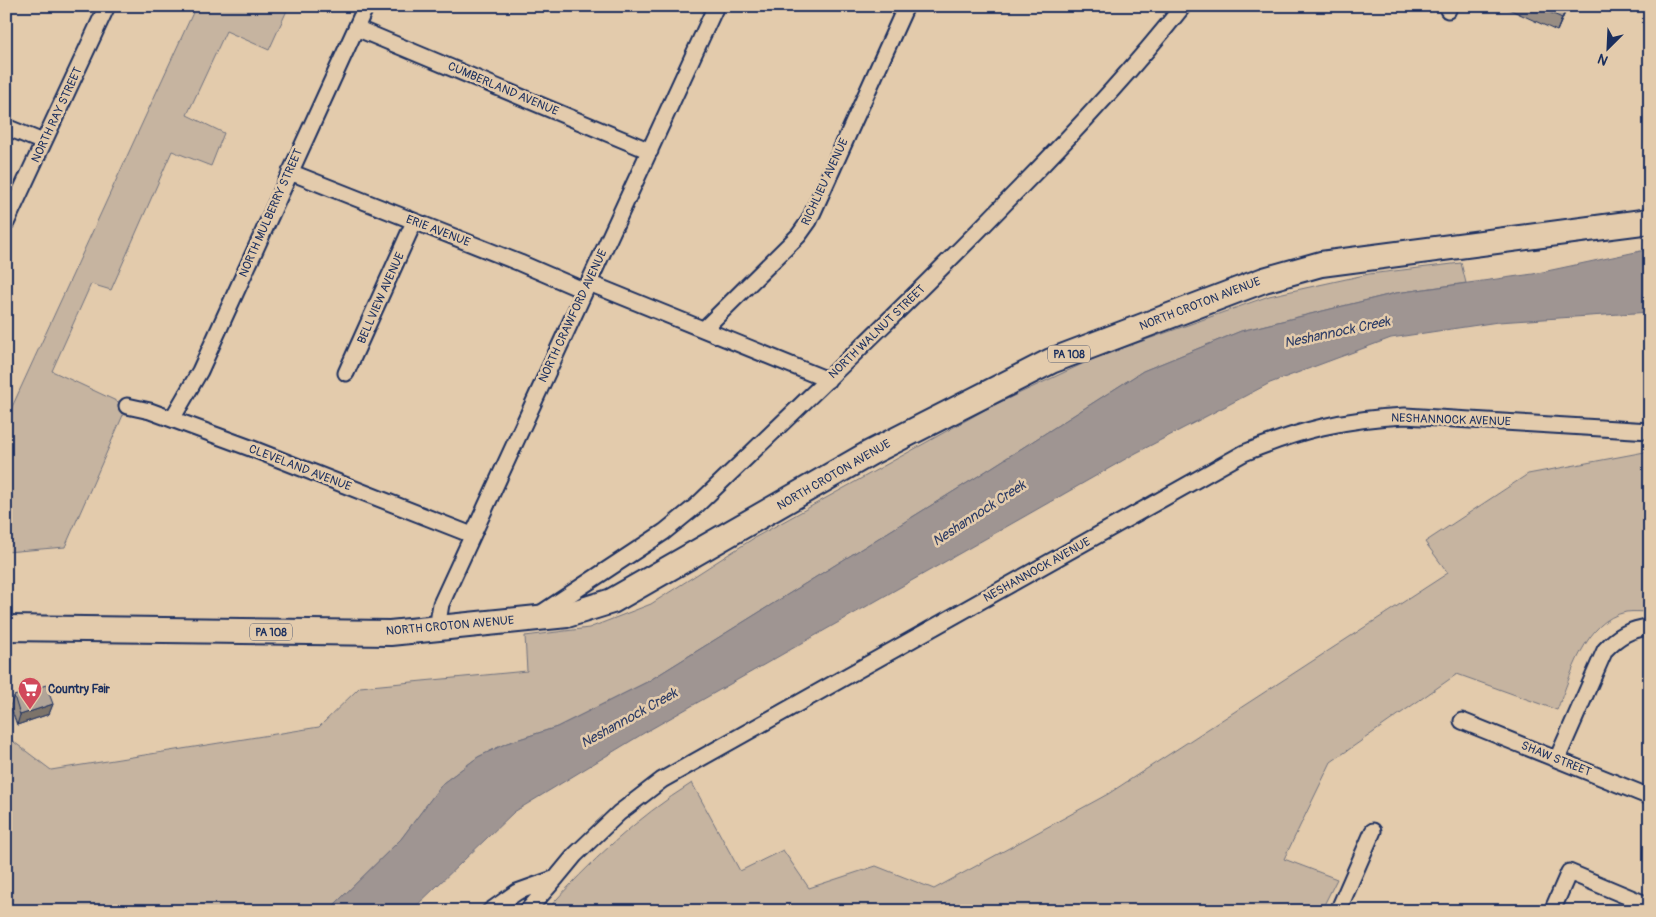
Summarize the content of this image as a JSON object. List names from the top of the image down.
{
  "streets": {
    "main road": ["NORTH CROTON AVENUE", "PA 108"],
    "street": [
      "CUMBERLAND AVENUE",
      "NORTH RAY STREET",
      "RICHLIEU AVENUE",
      "NORTH MULBERRY STREET",
      "ERIE AVENUE",
      "BELLVIEW AVENUE",
      "NORTH CRAWFORD AVENUE",
      "NORTH WALNUT STREET",
      "NESHANNOCK AVENUE",
      "CLEVELAND AVENUE",
      "SHAW STREET"
    ]
  },
  "crossings": [
    ["CUMBERLAND AVENUE", "NORTH MULBERRY STREET"],
    ["CUMBERLAND AVENUE", "NORTH CRAWFORD AVENUE"],
    ["RICHLIEU AVENUE", "ERIE AVENUE"],
    ["NORTH MULBERRY STREET", "ERIE AVENUE"],
    ["NORTH MULBERRY STREET", "CLEVELAND AVENUE"],
    ["ERIE AVENUE", "BELLVIEW AVENUE"],
    ["ERIE AVENUE", "NORTH CRAWFORD AVENUE"],
    ["ERIE AVENUE", "NORTH WALNUT STREET"],
    ["NORTH CROTON AVENUE", "NORTH CRAWFORD AVENUE"],
    ["NORTH CROTON AVENUE", "NORTH WALNUT STREET"],
    ["NORTH CRAWFORD AVENUE", "CLEVELAND AVENUE"]
  ],
  "water": ["Neshannock Creek"],
  "places": {
    "supermarket": ["Country Fair"]
  },
  "north": "bottom left"
}
